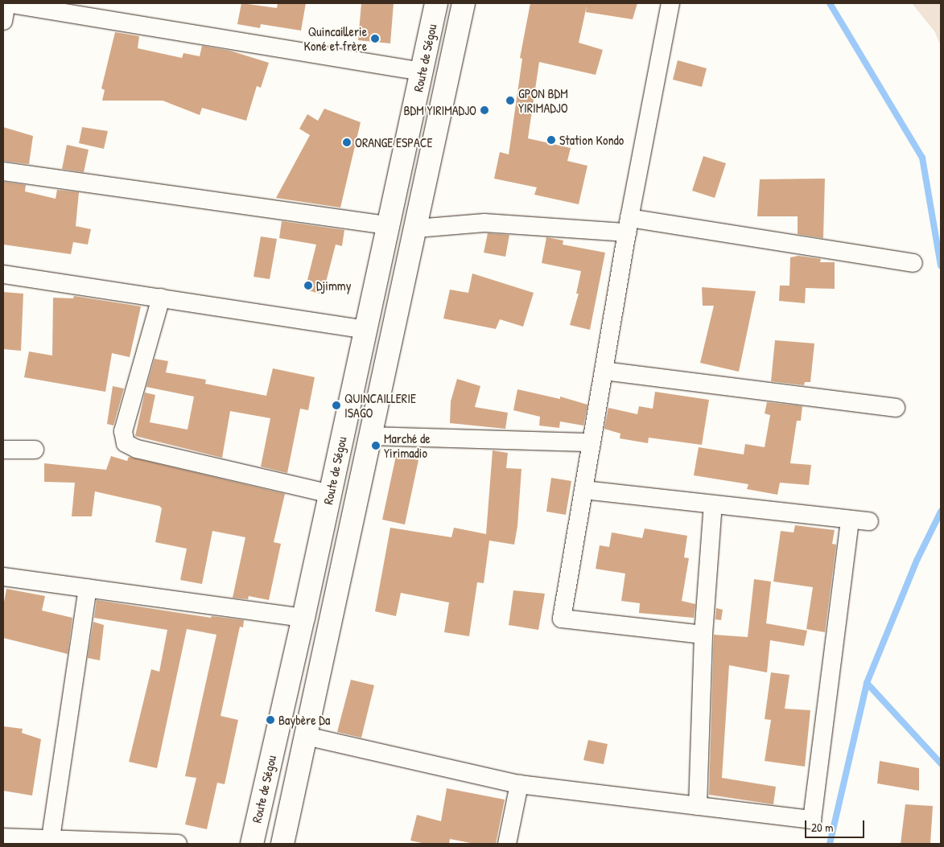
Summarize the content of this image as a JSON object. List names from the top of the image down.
{
  "streets": {
    "highway": ["Route de Ségou"]
  },
  "places": [
    "Quincaillerie Koné et frère",
    "GPON BDM YIRIMADJO",
    "BDM YIRIMADJO",
    "Station Kondo",
    "ORANGE ESPACE",
    "Djimmy",
    "QUINCAILLERIE ISAGO",
    "Marché de Yirimadio",
    "Baybère Da"
  ],
  "scale_bar": "20 m"
}
